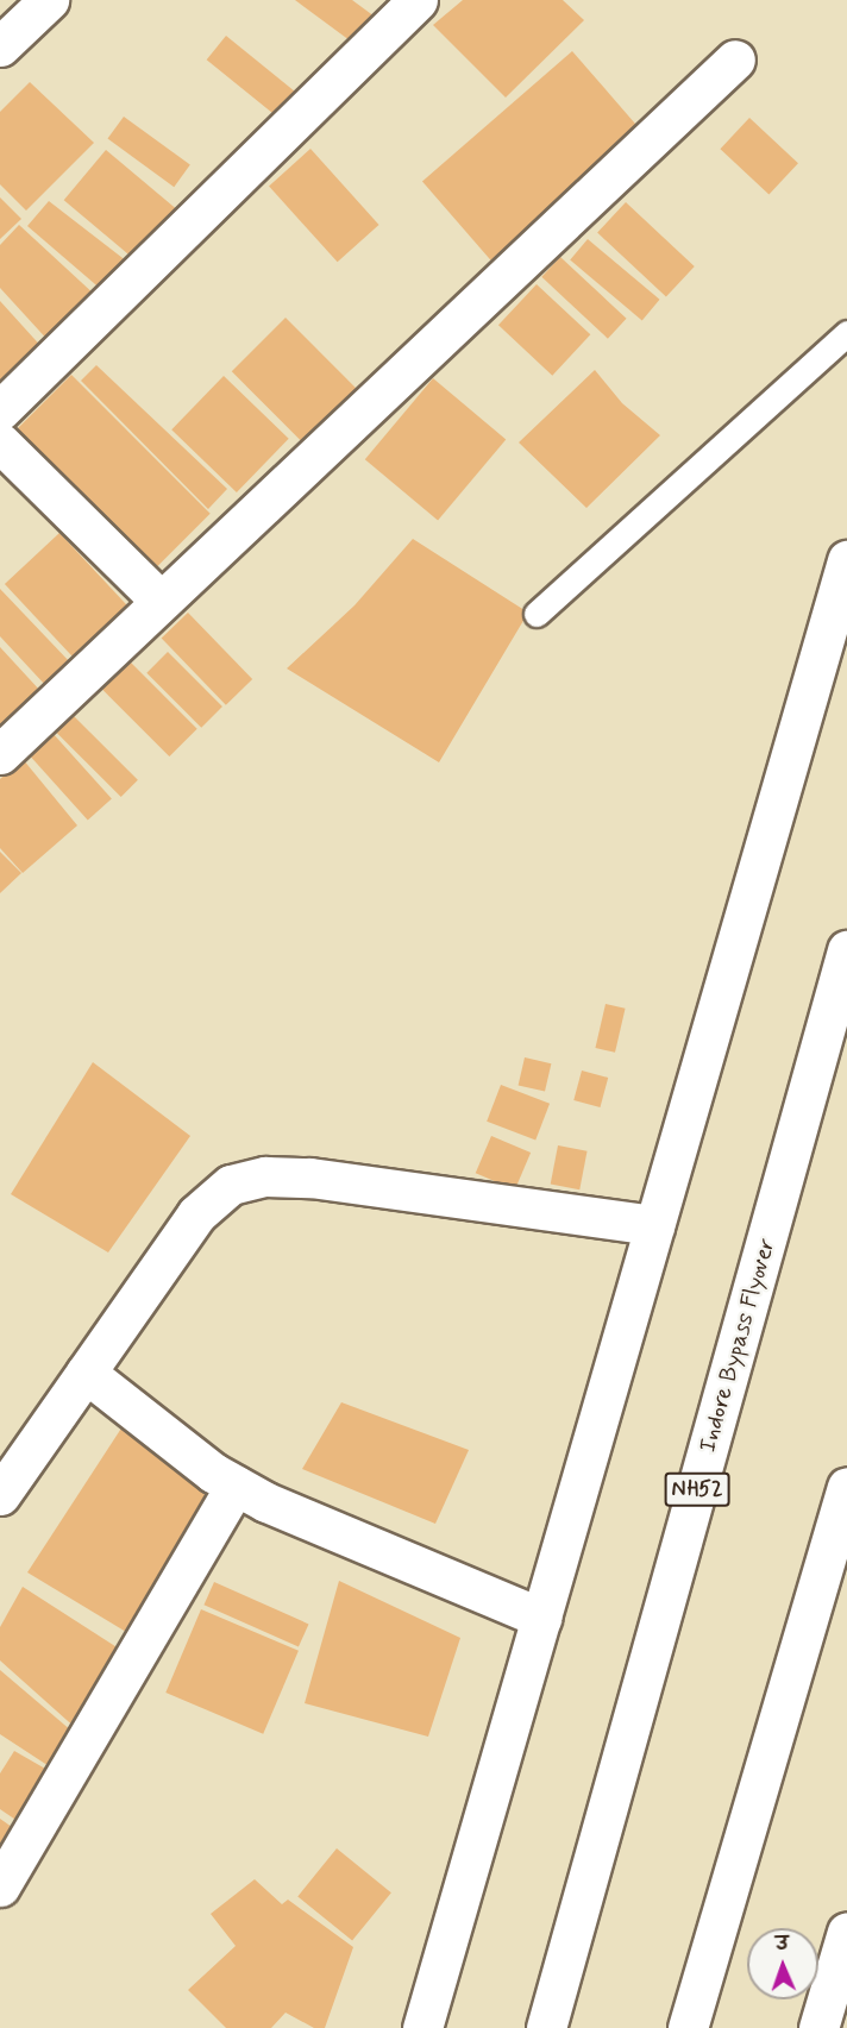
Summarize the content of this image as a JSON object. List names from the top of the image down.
{
  "streets": {
    "main road": ["Indore Bypass Flyover", "NH52"]
  },
  "north": "top"
}
